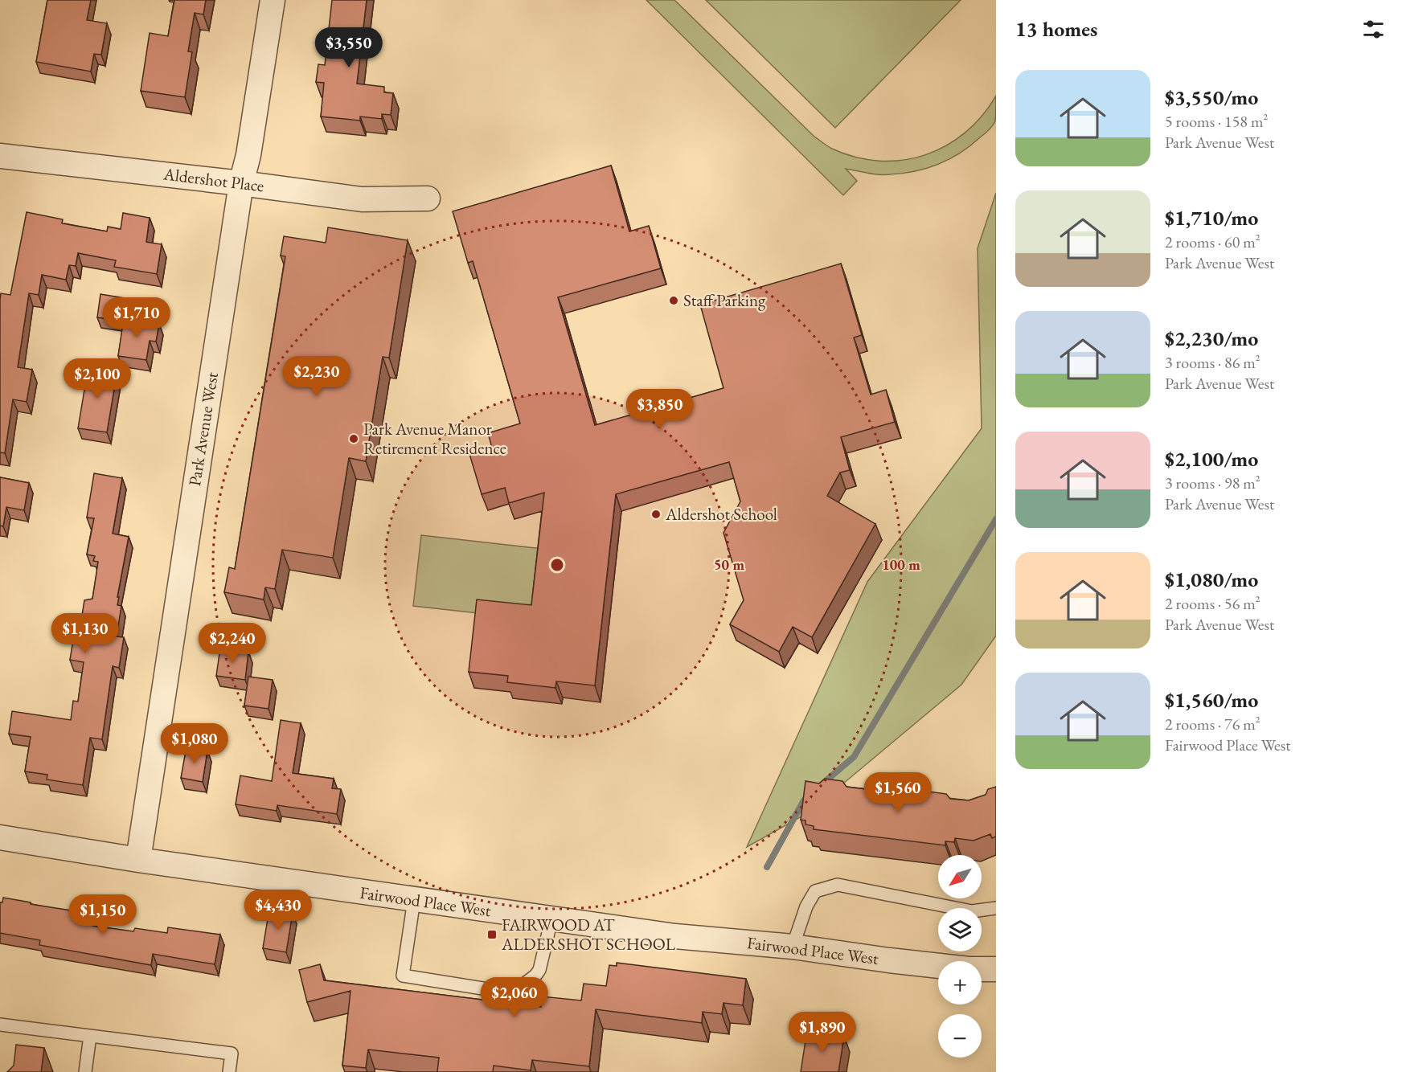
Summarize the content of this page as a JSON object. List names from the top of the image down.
{
  "streets": {
    "street": ["Aldershot Place", "Park Avenue West", "Fairwood Place West"]
  },
  "crossings": [
    ["Aldershot Place", "Park Avenue West"],
    ["Park Avenue West", "Fairwood Place West"]
  ],
  "places": {
    "other": ["Staff Parking", "Park Avenue Manor Retirement Residence", "Aldershot School"],
    "transit": ["FAIRWOOD AT ALDERSHOT SCHOOL"]
  },
  "north": "bottom left",
  "page": {
    "heading": "13 homes",
    "price": [
      "$3,550",
      "$1,710",
      "$2,230",
      "$2,100",
      "$3,850",
      "$1,130",
      "$2,240",
      "$1,080",
      "$1,560",
      "$4,430",
      "$1,150",
      "$2,060",
      "$1,890"
    ],
    "list": [
      {
        "name": "$3,550/mo",
        "note": "5 rooms · 158 m² · Park Avenue West"
      },
      {
        "name": "$1,710/mo",
        "note": "2 rooms · 60 m² · Park Avenue West"
      },
      {
        "name": "$2,230/mo",
        "note": "3 rooms · 86 m² · Park Avenue West"
      },
      {
        "name": "$2,100/mo",
        "note": "3 rooms · 98 m² · Park Avenue West"
      },
      {
        "name": "$1,080/mo",
        "note": "2 rooms · 56 m² · Park Avenue West"
      },
      {
        "name": "$1,560/mo",
        "note": "2 rooms · 76 m² · Fairwood Place West"
      }
    ],
    "map_buttons": ["+", "−"]
  },
  "rings": ["50 m", "100 m"]
}
